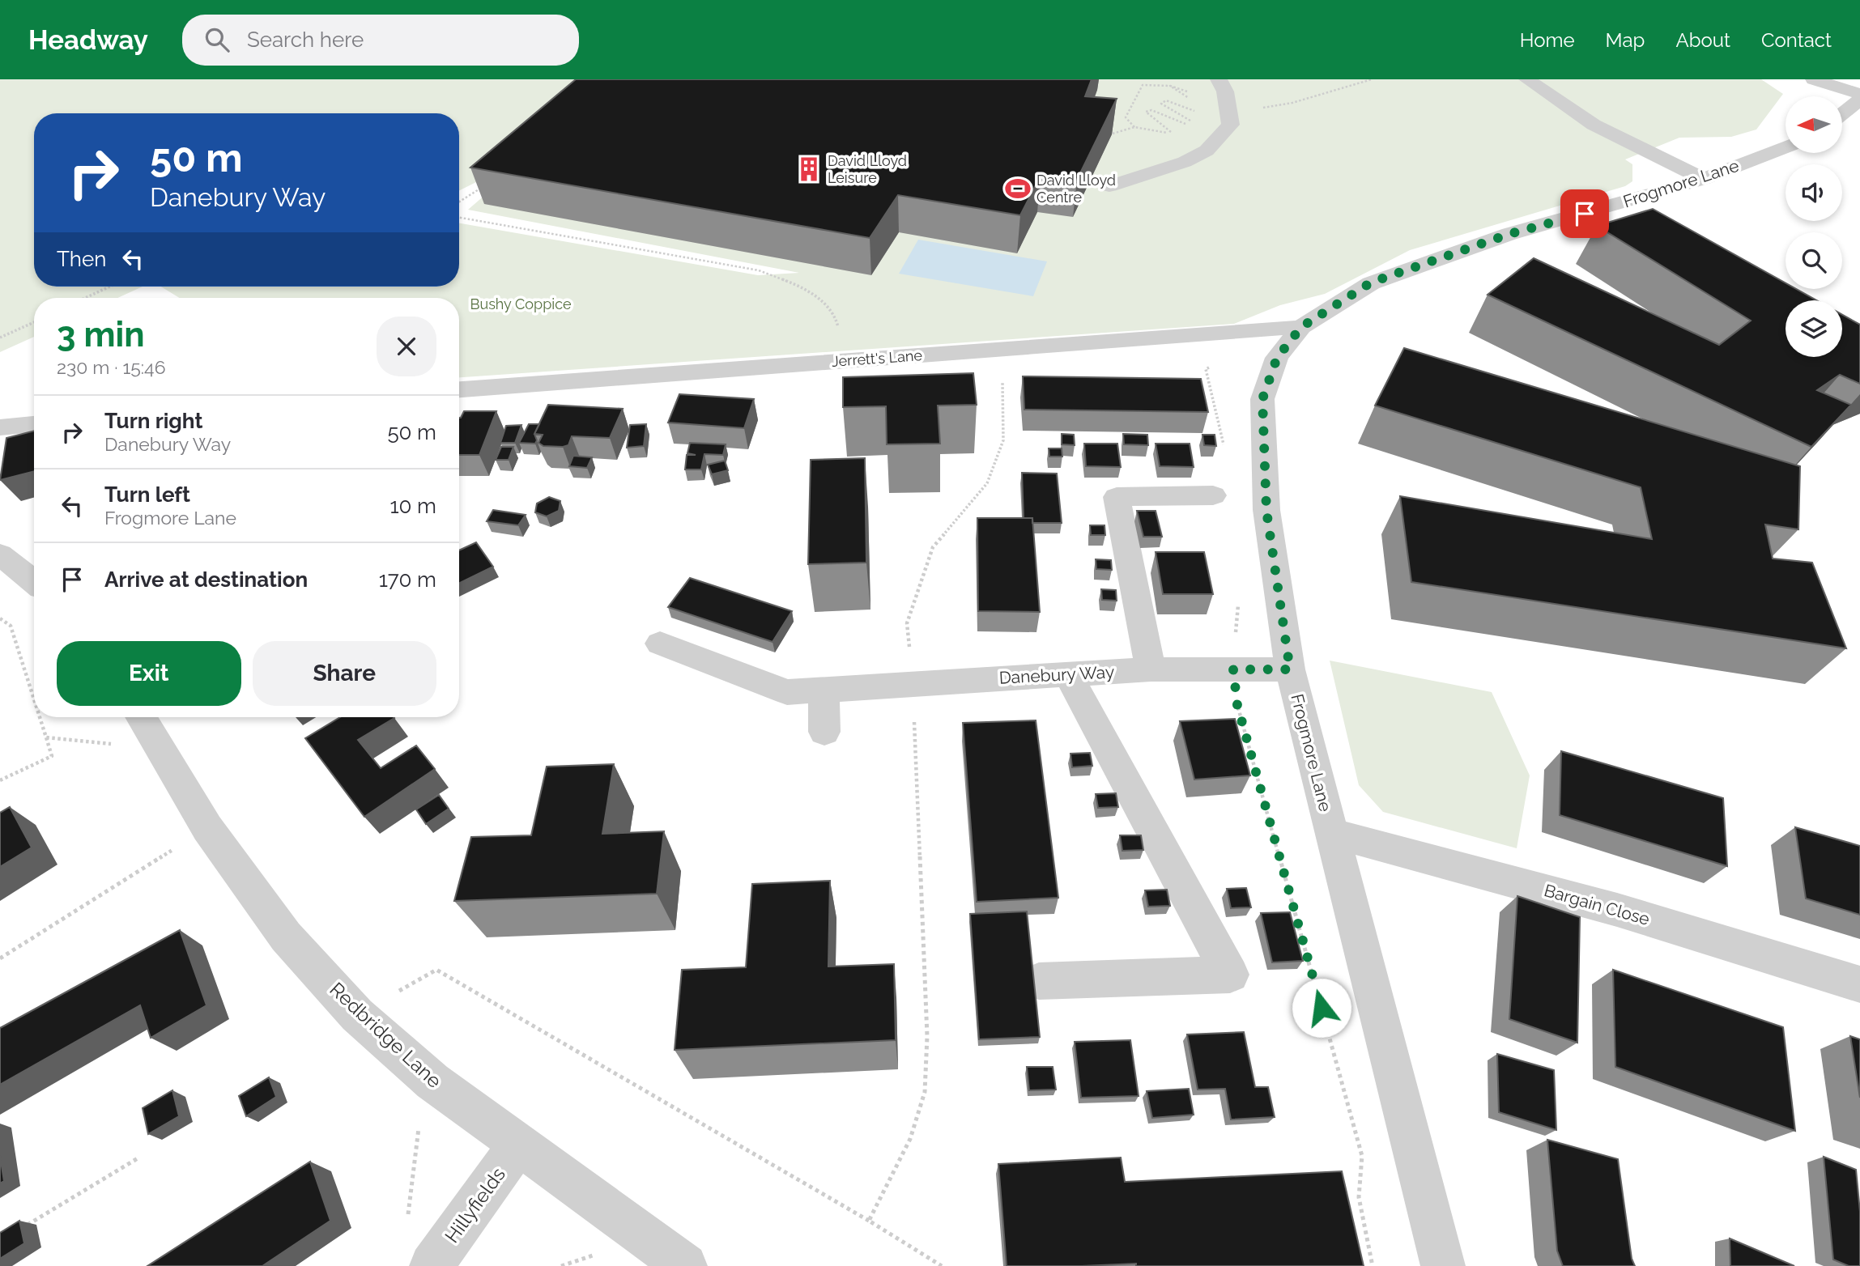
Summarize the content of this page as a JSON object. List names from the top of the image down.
{
  "streets": {
    "street": [
      "Frogmore Lane",
      "Jerrett's Lane",
      "Danebury Way",
      "Bargain Close",
      "Redbridge Lane",
      "Hillyfields"
    ]
  },
  "crossings": [
    ["Frogmore Lane", "Jerrett's Lane"],
    ["Frogmore Lane", "Danebury Way"],
    ["Frogmore Lane", "Bargain Close"],
    ["Redbridge Lane", "Hillyfields"]
  ],
  "parks": ["Bushy Coppice"],
  "places": {
    "building": ["David Lloyd Leisure"],
    "sports": ["David Lloyd Centre"]
  },
  "north": "left",
  "page": {
    "header": "Headway",
    "search": "Search here",
    "nav": [
      "Home",
      "Map",
      "About",
      "Contact"
    ],
    "turn": ["50 m", "Danebury Way"],
    "then": "Then",
    "heading": ["3 min", "230 m · 15:46"],
    "list": [
      {
        "name": "Turn right",
        "note": "Danebury Way",
        "value": "50 m"
      },
      {
        "name": "Turn left",
        "note": "Frogmore Lane",
        "value": "10 m"
      },
      {
        "name": "Arrive at destination",
        "value": "170 m"
      }
    ],
    "buttons": ["Exit", "Share"]
  }
}
